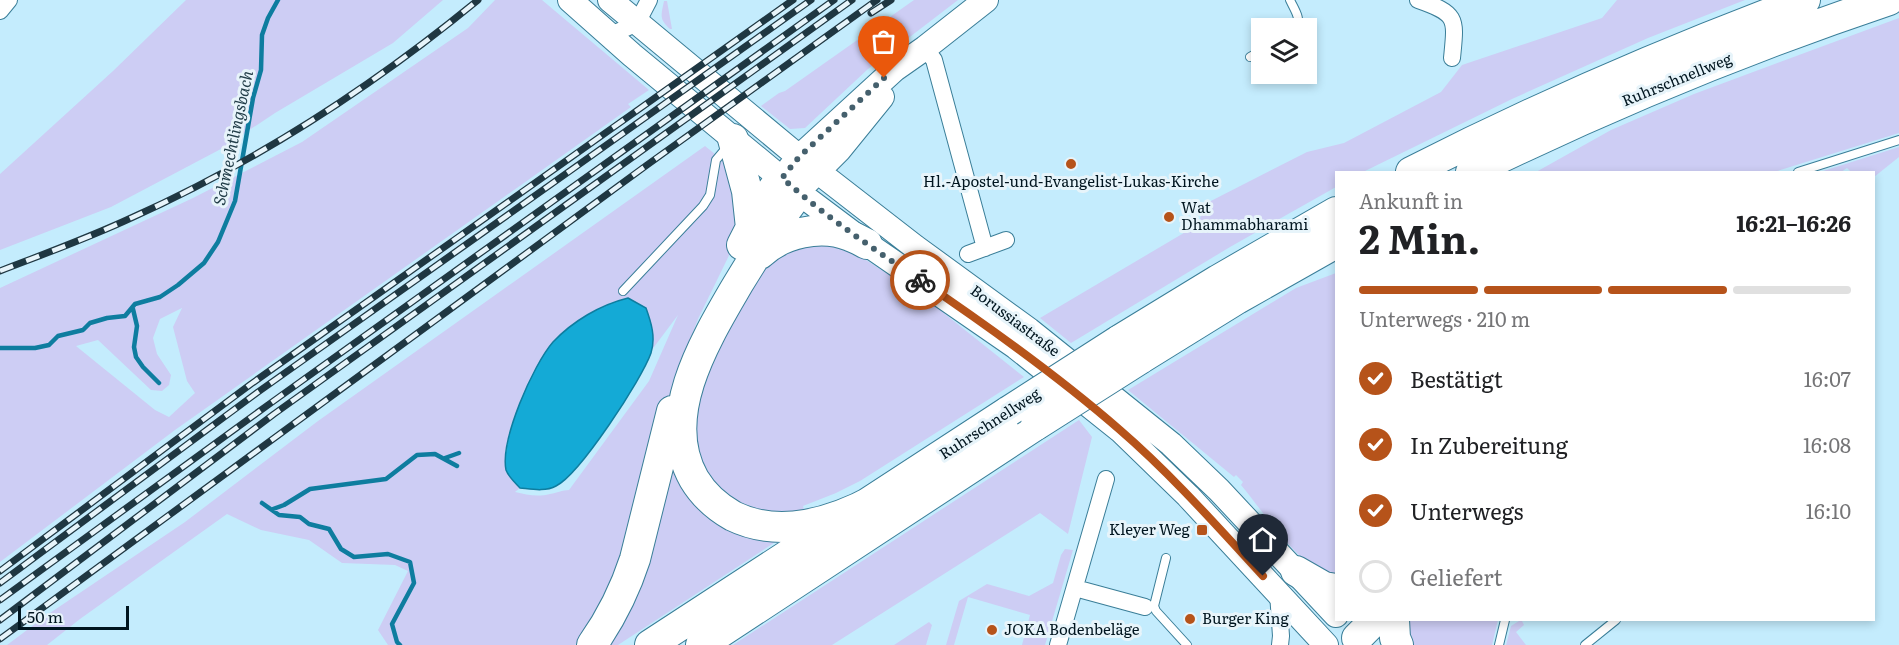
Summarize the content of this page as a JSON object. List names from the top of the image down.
{
  "streets": {
    "highway": ["Ruhrschnellweg"],
    "main road": ["Borussiastraße"]
  },
  "water": ["Schmechtlingsbach"],
  "places": {
    "other": [
      "Hl.-Apostel-und-Evangelist-Lukas-Kirche",
      "Wat Dhammabharami",
      "Burger King",
      "JOKA Bodenbeläge"
    ],
    "transit": ["Kleyer Weg"]
  },
  "scale_bar": "50 m",
  "page": {
    "heading": ["2 Min.", "Ankunft in", "16:21–16:26"],
    "bar": "Unterwegs · 210 m",
    "list": [
      ["Bestätigt", "16:07"],
      ["In Zubereitung", "16:08"],
      ["Unterwegs", "16:10"],
      "Geliefert"
    ],
    "scale": "50 m"
  }
}
